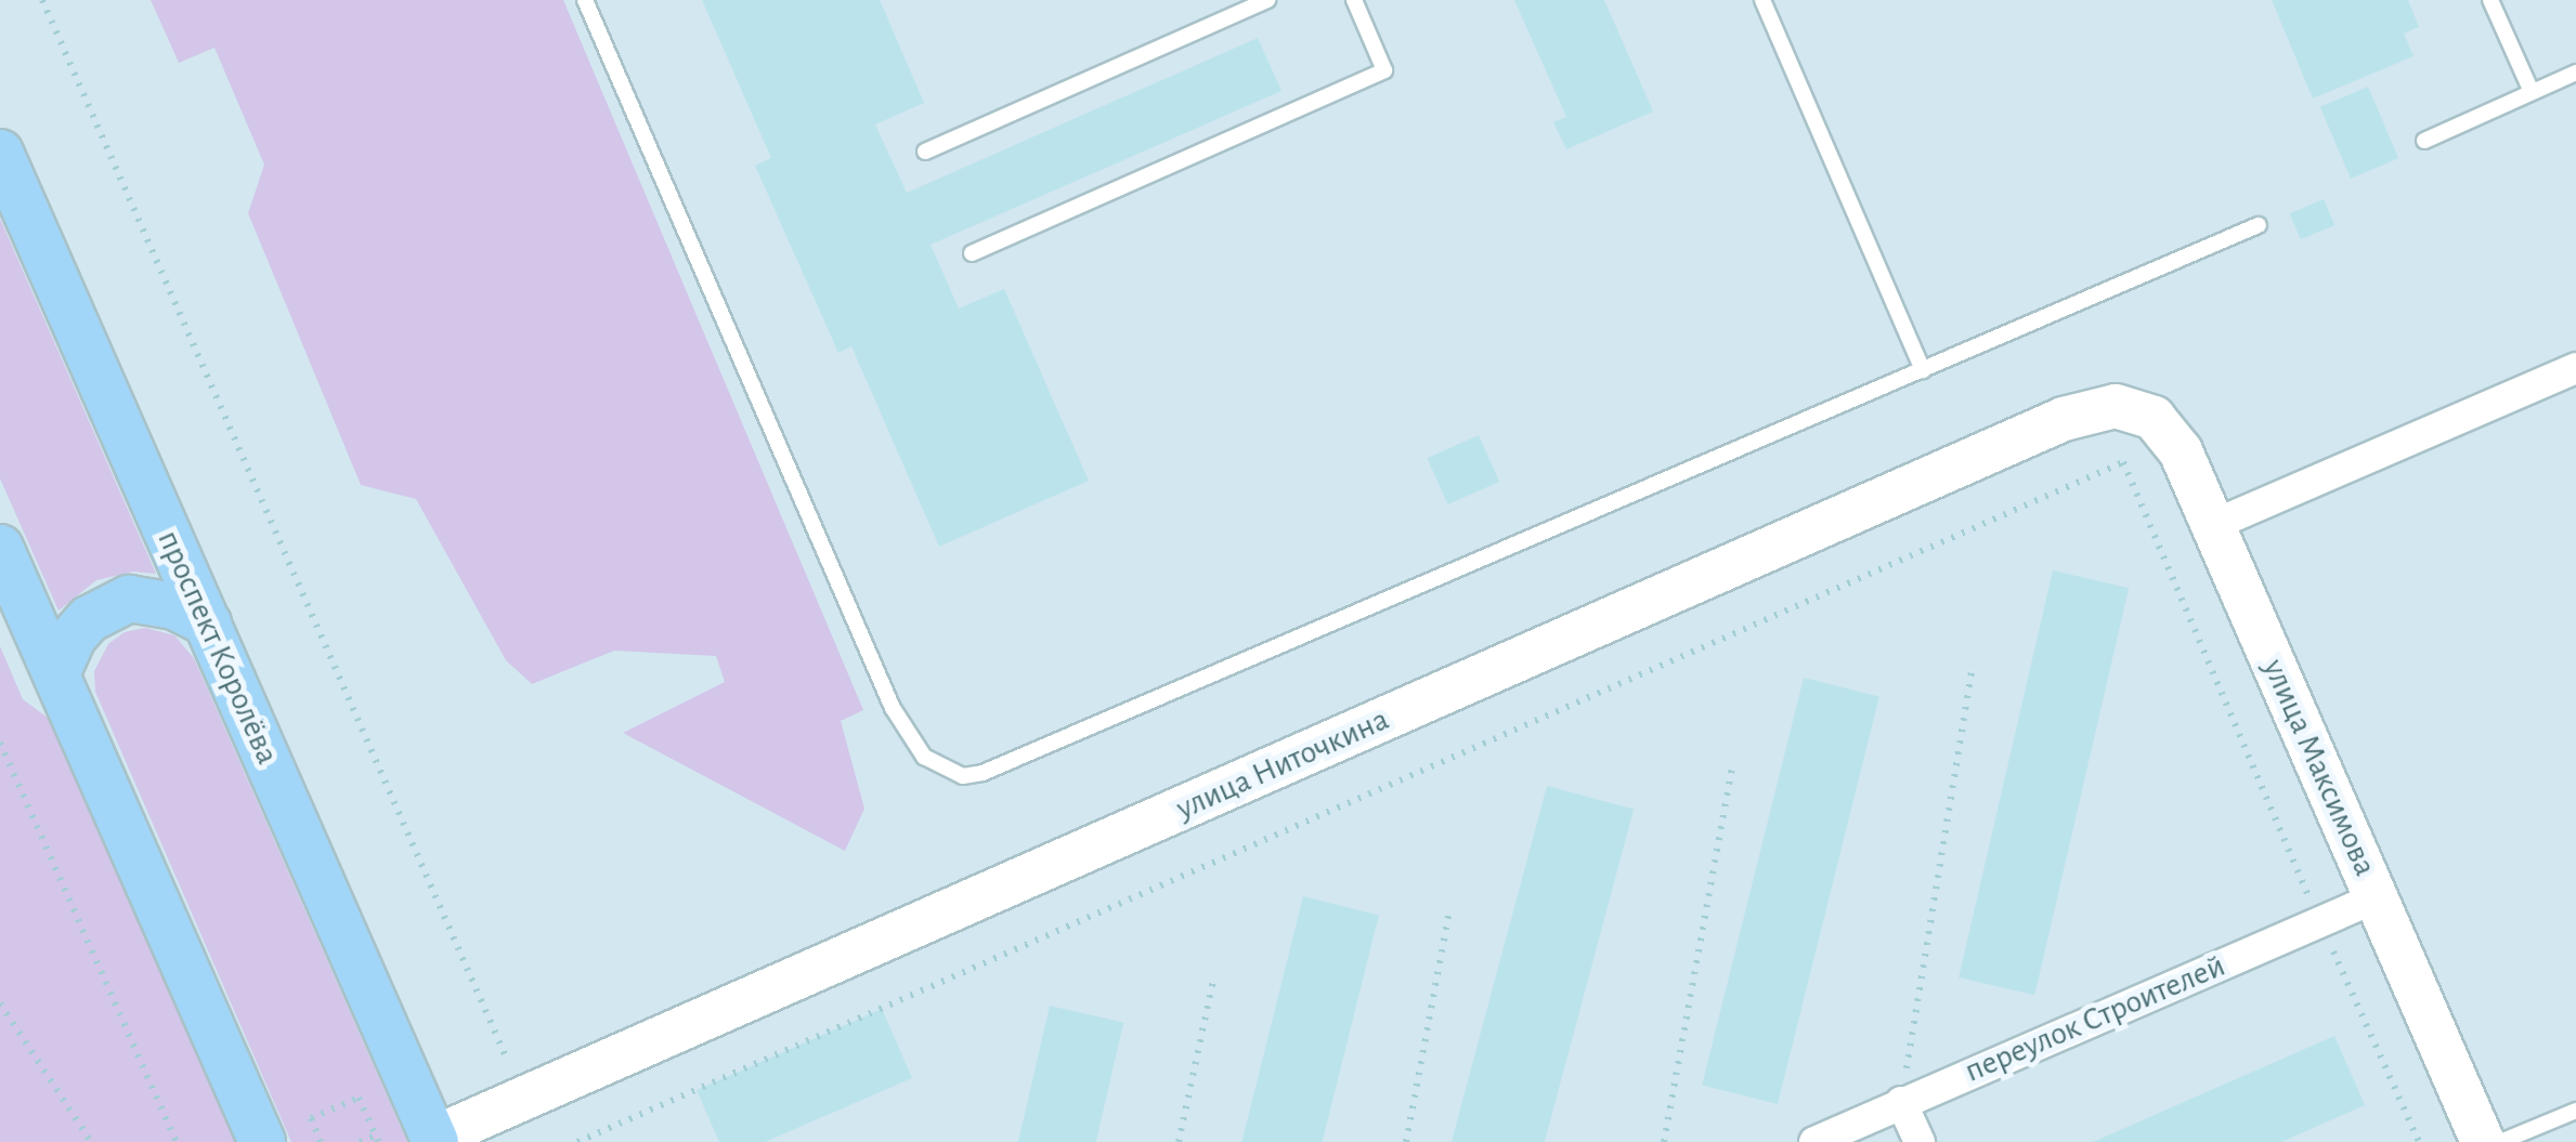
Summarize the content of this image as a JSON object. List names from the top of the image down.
{
  "streets": {
    "main road": ["проспект Королёва"],
    "street": ["улица Ниточкина", "улица Максимова", "переулок Строителей"]
  },
  "crossings": [
    ["проспект Королёва", "улица Ниточкина"],
    ["улица Ниточкина", "улица Максимова"],
    ["улица Максимова", "переулок Строителей"]
  ]
}
